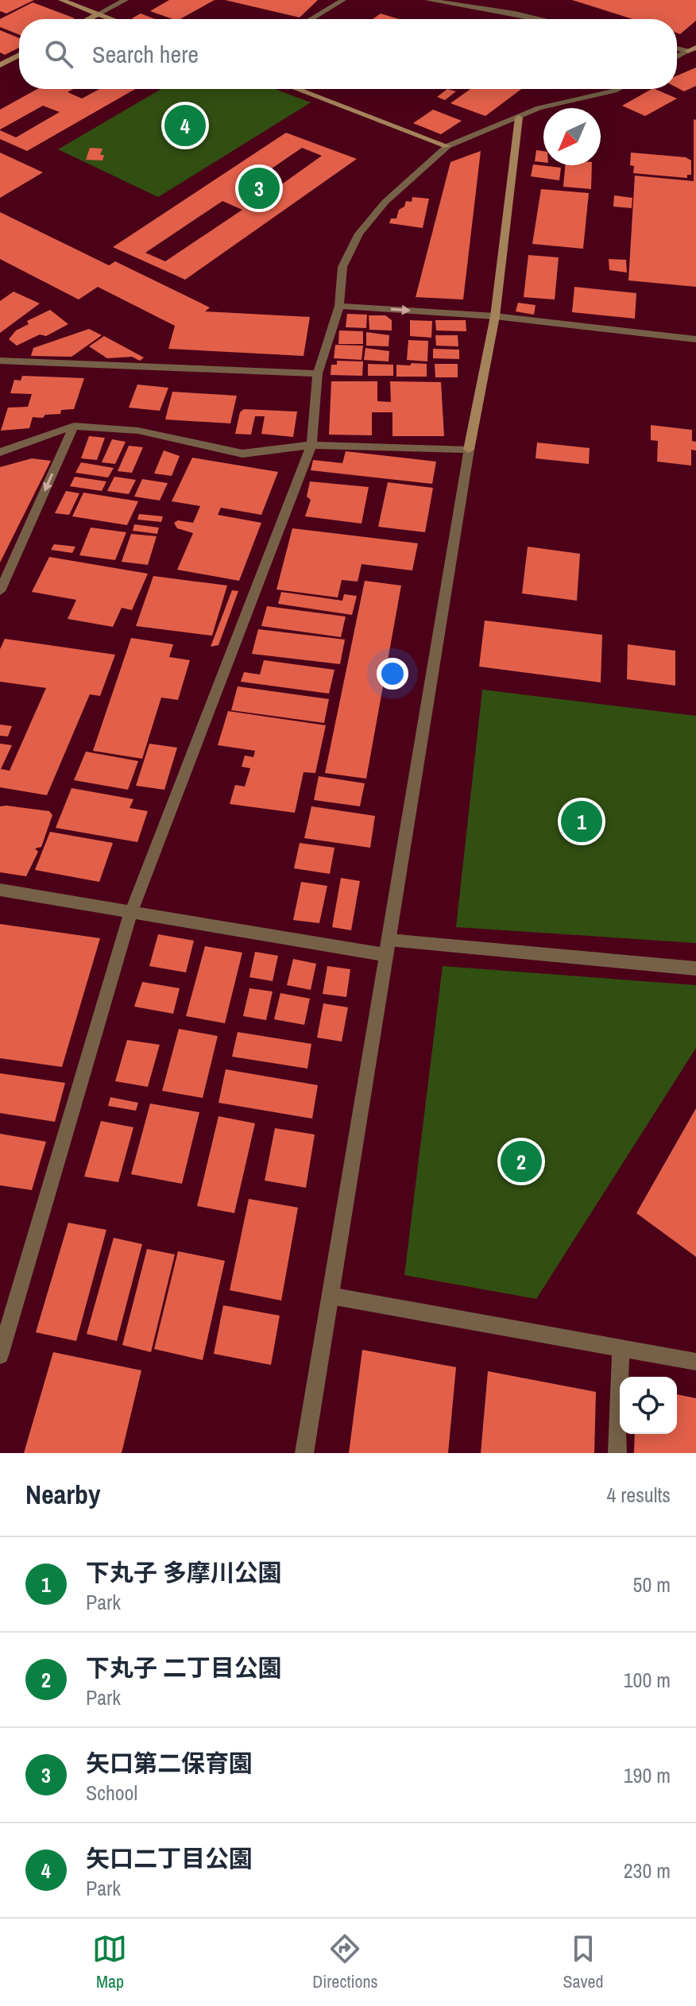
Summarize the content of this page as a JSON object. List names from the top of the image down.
{
  "north": "bottom left",
  "page": {
    "search": "Search here",
    "pins": [
      "4",
      "3",
      "1",
      "2"
    ],
    "heading": ["Nearby", "4 results"],
    "list": [
      {
        "mark": "1",
        "name": "下丸子 多摩川公園",
        "note": "Park",
        "value": "50 m"
      },
      {
        "mark": "2",
        "name": "下丸子 二丁目公園",
        "note": "Park",
        "value": "100 m"
      },
      {
        "mark": "3",
        "name": "矢口第二保育園",
        "note": "School",
        "value": "190 m"
      },
      {
        "mark": "4",
        "name": "矢口二丁目公園",
        "note": "Park",
        "value": "230 m"
      }
    ],
    "nav": ["Map", "Directions", "Saved"]
  }
}
